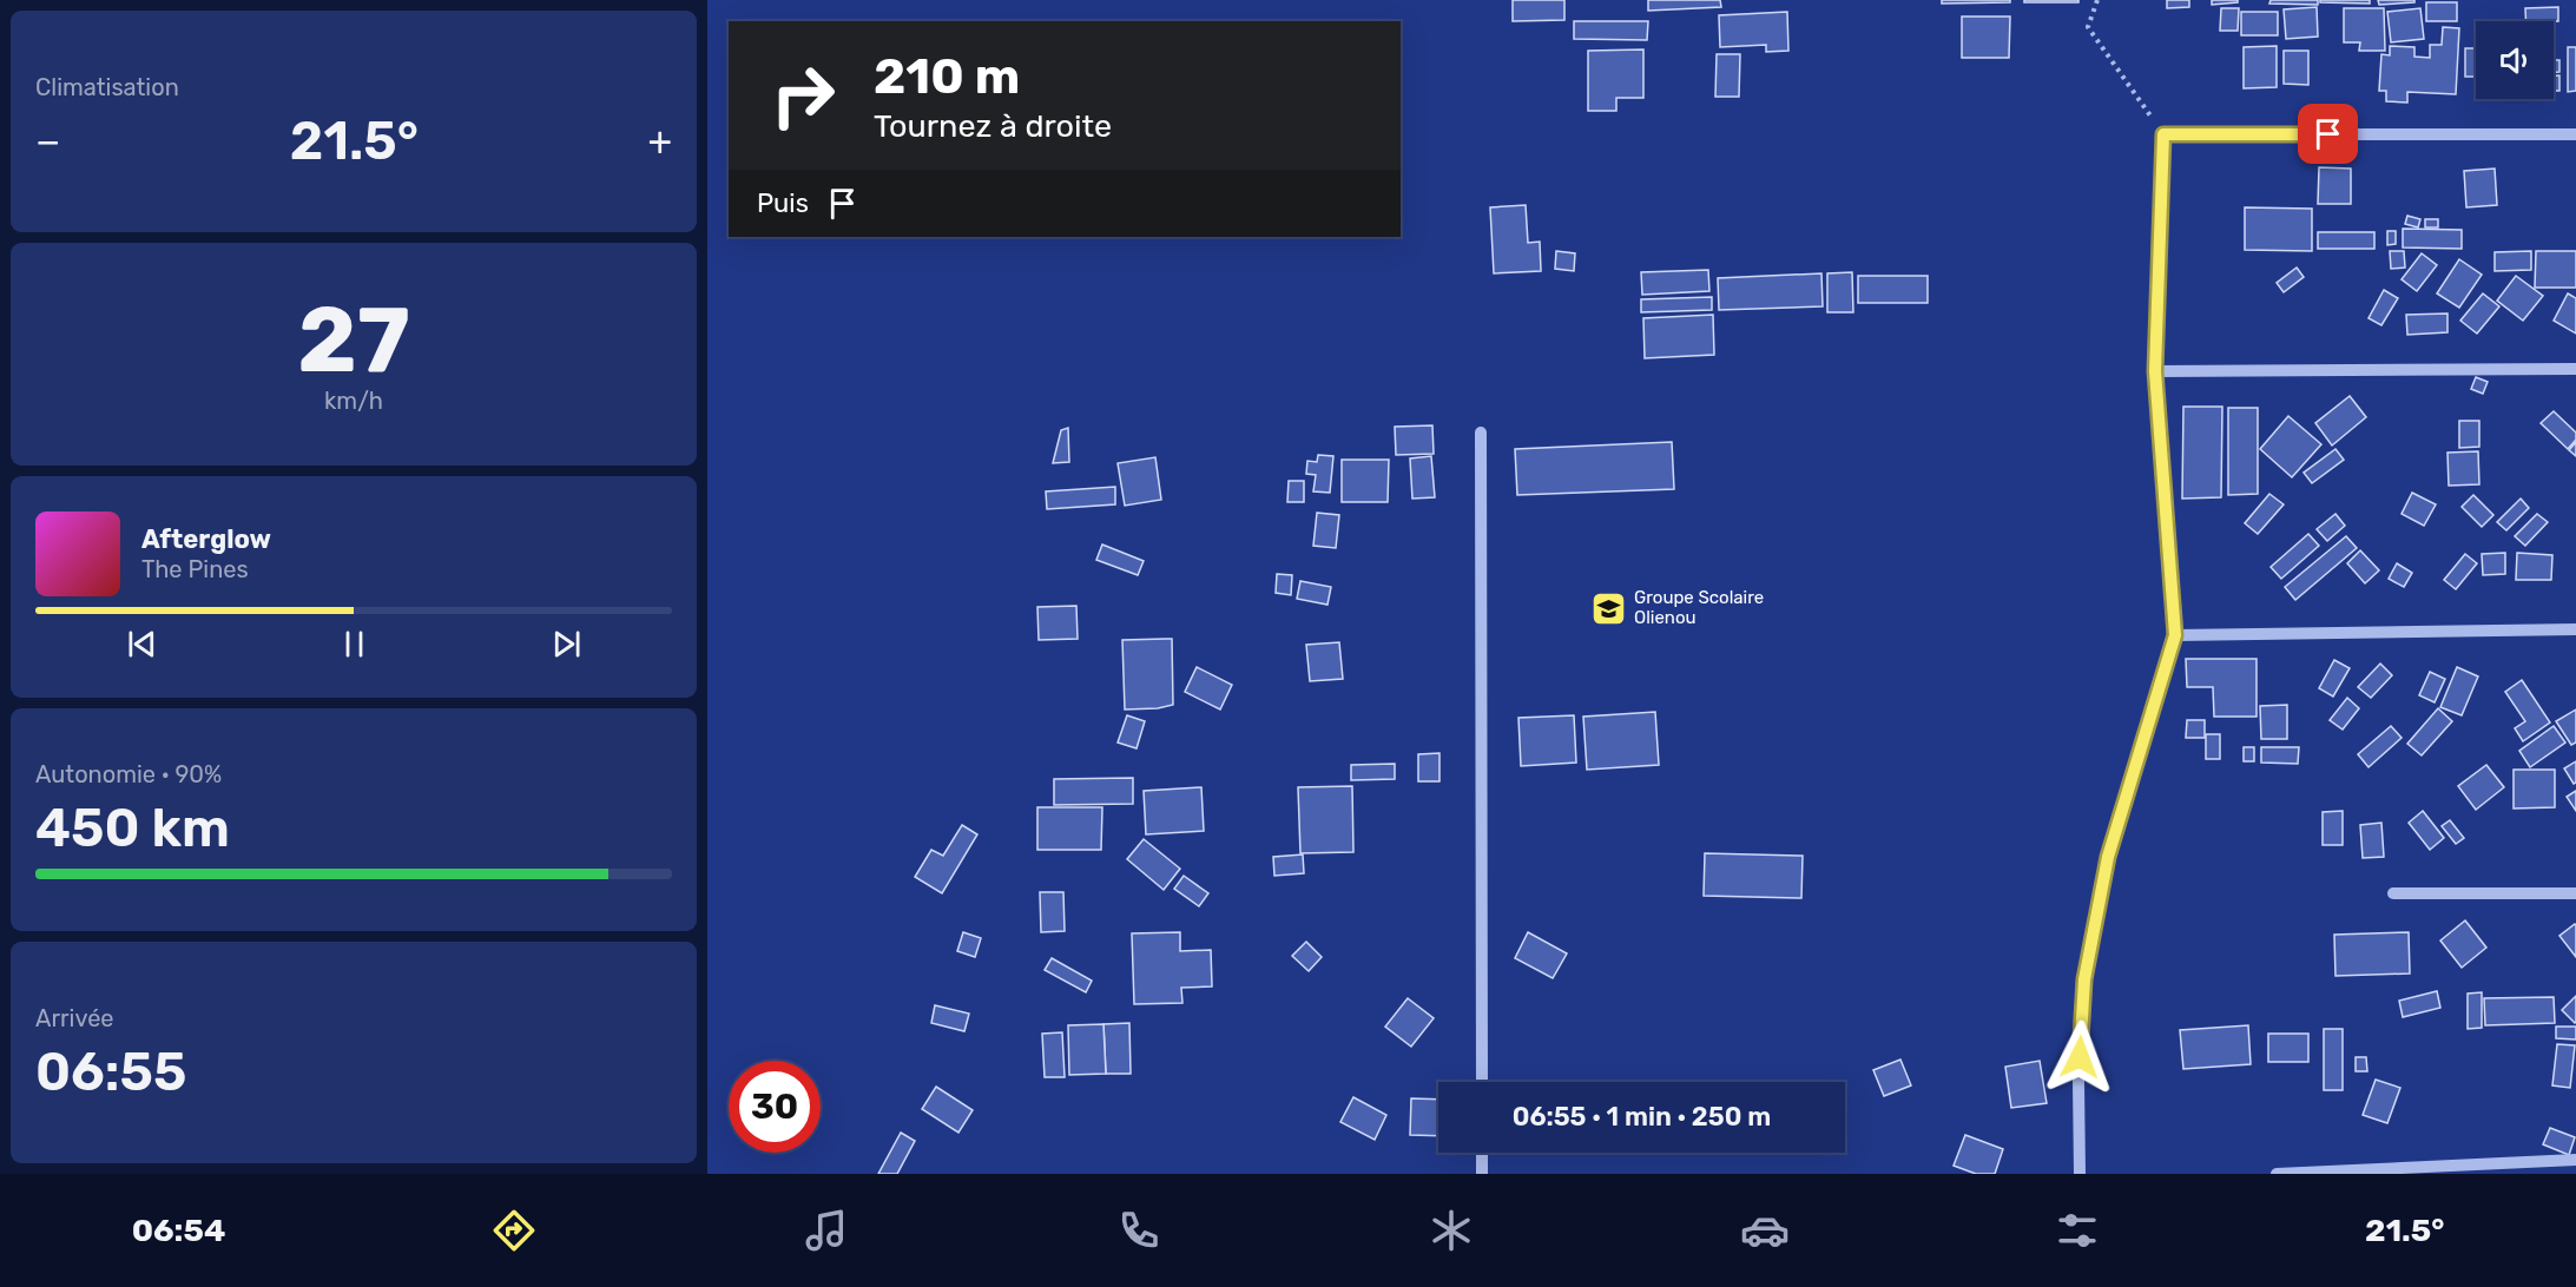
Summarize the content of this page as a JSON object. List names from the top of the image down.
{
  "places": {
    "school or university": ["Groupe Scolaire Olienou"]
  },
  "page": {
    "tile": [
      "Climatisation",
      ["27", "km/h"],
      ["Autonomie · 90%", "450 km"],
      ["Arrivée", "06:55"]
    ],
    "turn": ["210 m", "Tournez à droite"],
    "heat": ["−", "21.5°", "+"],
    "then": "Puis",
    "song": ["Afterglow", "The Pines"],
    "limit": "30",
    "trip": "06:55 · 1 min · 250 m",
    "tabs": ["06:54", "21.5°"]
  }
}
